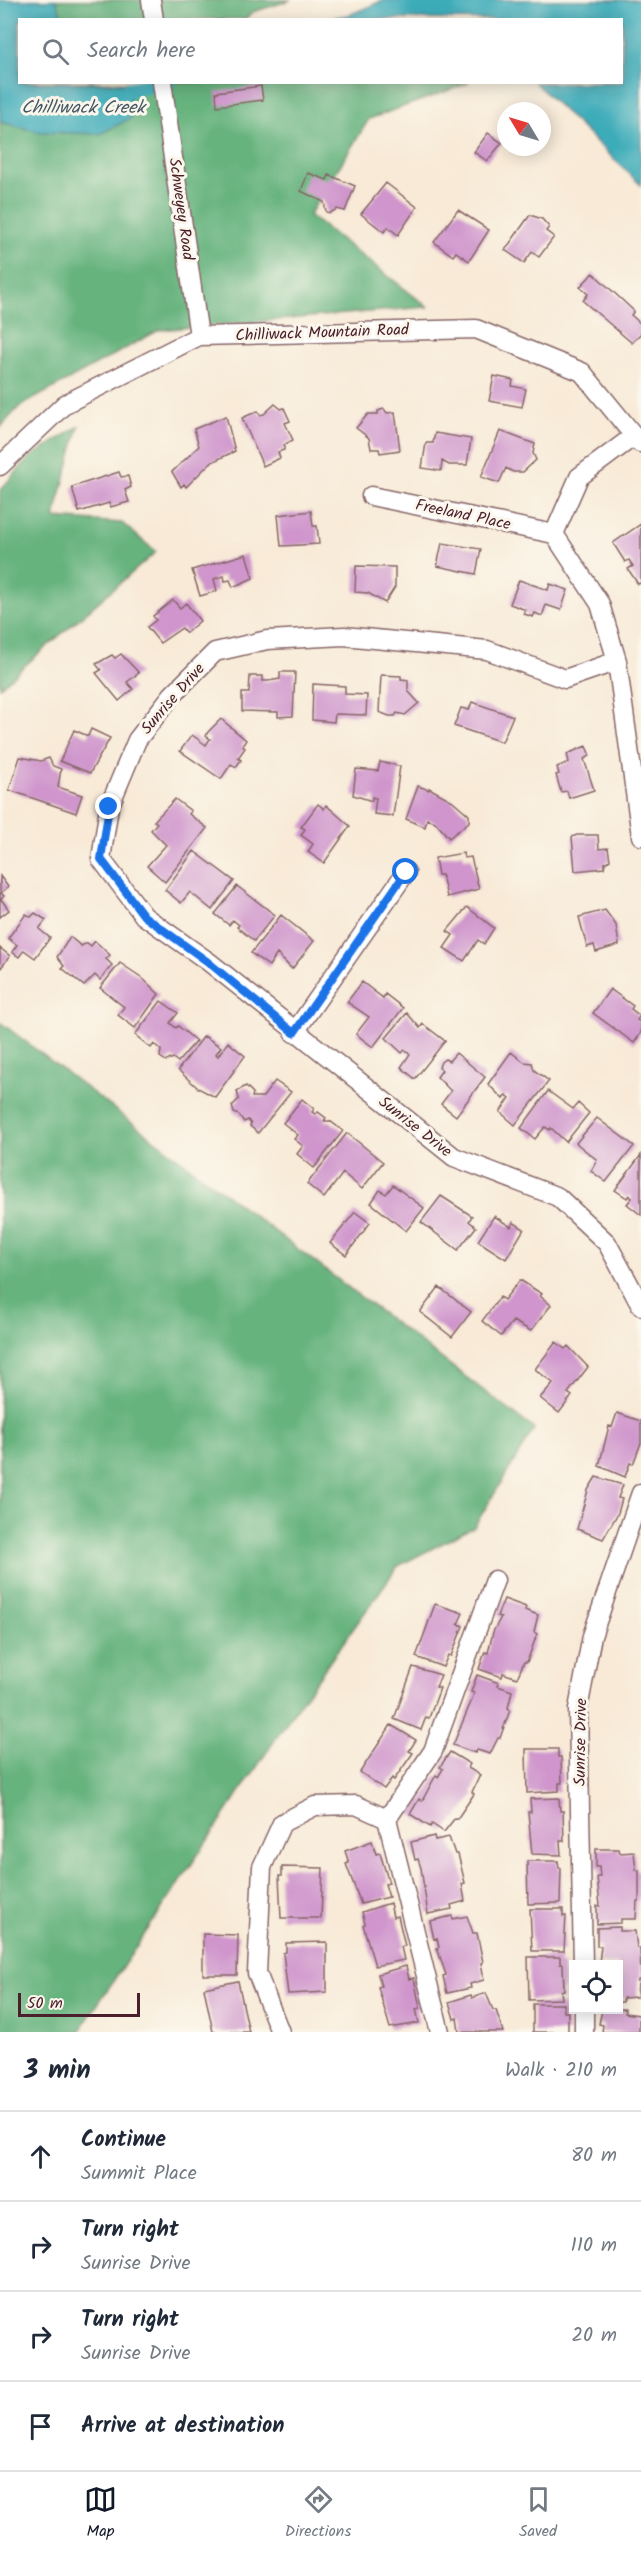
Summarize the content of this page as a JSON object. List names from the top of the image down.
{
  "streets": {
    "street": [
      "Schweyey Road",
      "Chilliwack Mountain Road",
      "Freeland Place",
      "Sunrise Drive"
    ]
  },
  "crossings": [
    ["Schweyey Road", "Chilliwack Mountain Road"]
  ],
  "water": ["Chilliwack Creek"],
  "scale_bar": "50 m",
  "north": "top left",
  "page": {
    "search": "Search here",
    "scale": "50 m",
    "heading": ["3 min", "Walk · 210 m"],
    "list": [
      ["Continue", "Summit Place", "80 m"],
      ["Turn right", "Sunrise Drive", "110 m"],
      ["Turn right", "Sunrise Drive", "20 m"],
      "Arrive at destination"
    ],
    "nav": ["Map", "Directions", "Saved"]
  }
}
